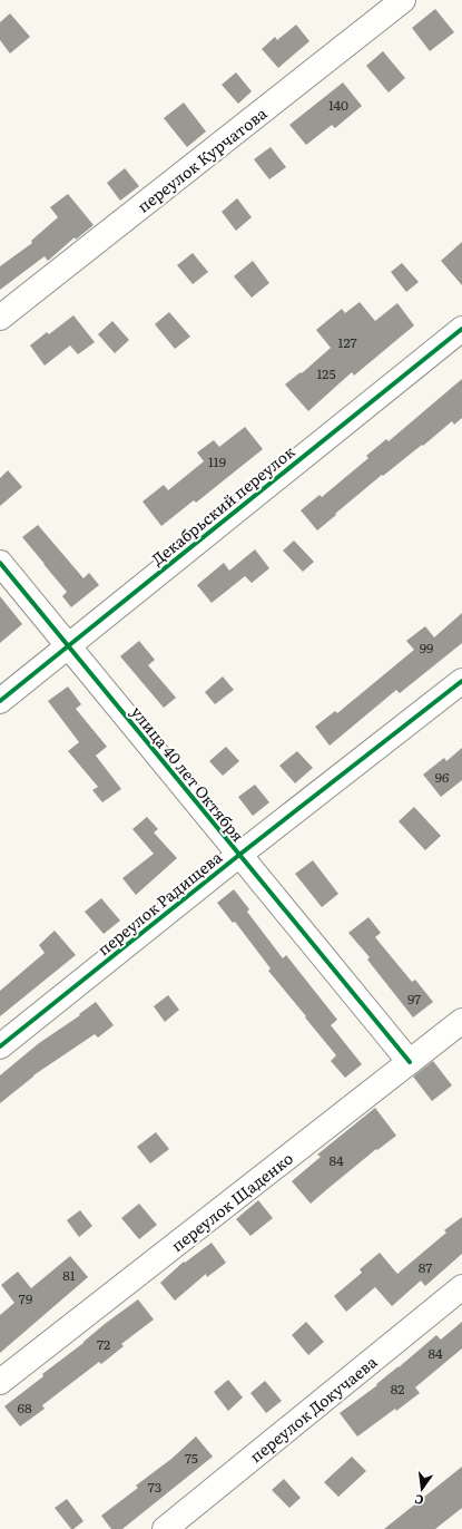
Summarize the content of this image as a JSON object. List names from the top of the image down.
{
  "streets": {
    "street": [
      "переулок Курчатова",
      "Декабрьский переулок",
      "улица 40 лет Октября",
      "переулок Радищева",
      "переулок Щаденко",
      "переулок Докучаева"
    ]
  },
  "crossings": [
    ["Декабрьский переулок", "улица 40 лет Октября"],
    ["улица 40 лет Октября", "переулок Радищева"],
    ["улица 40 лет Октября", "переулок Щаденко"]
  ],
  "house_numbers": [
    "140",
    "127",
    "125",
    "119",
    "99",
    "96",
    "97",
    "84",
    "87",
    "81",
    "79",
    "72",
    "84",
    "82",
    "68",
    "75",
    "73"
  ],
  "north": "bottom"
}
